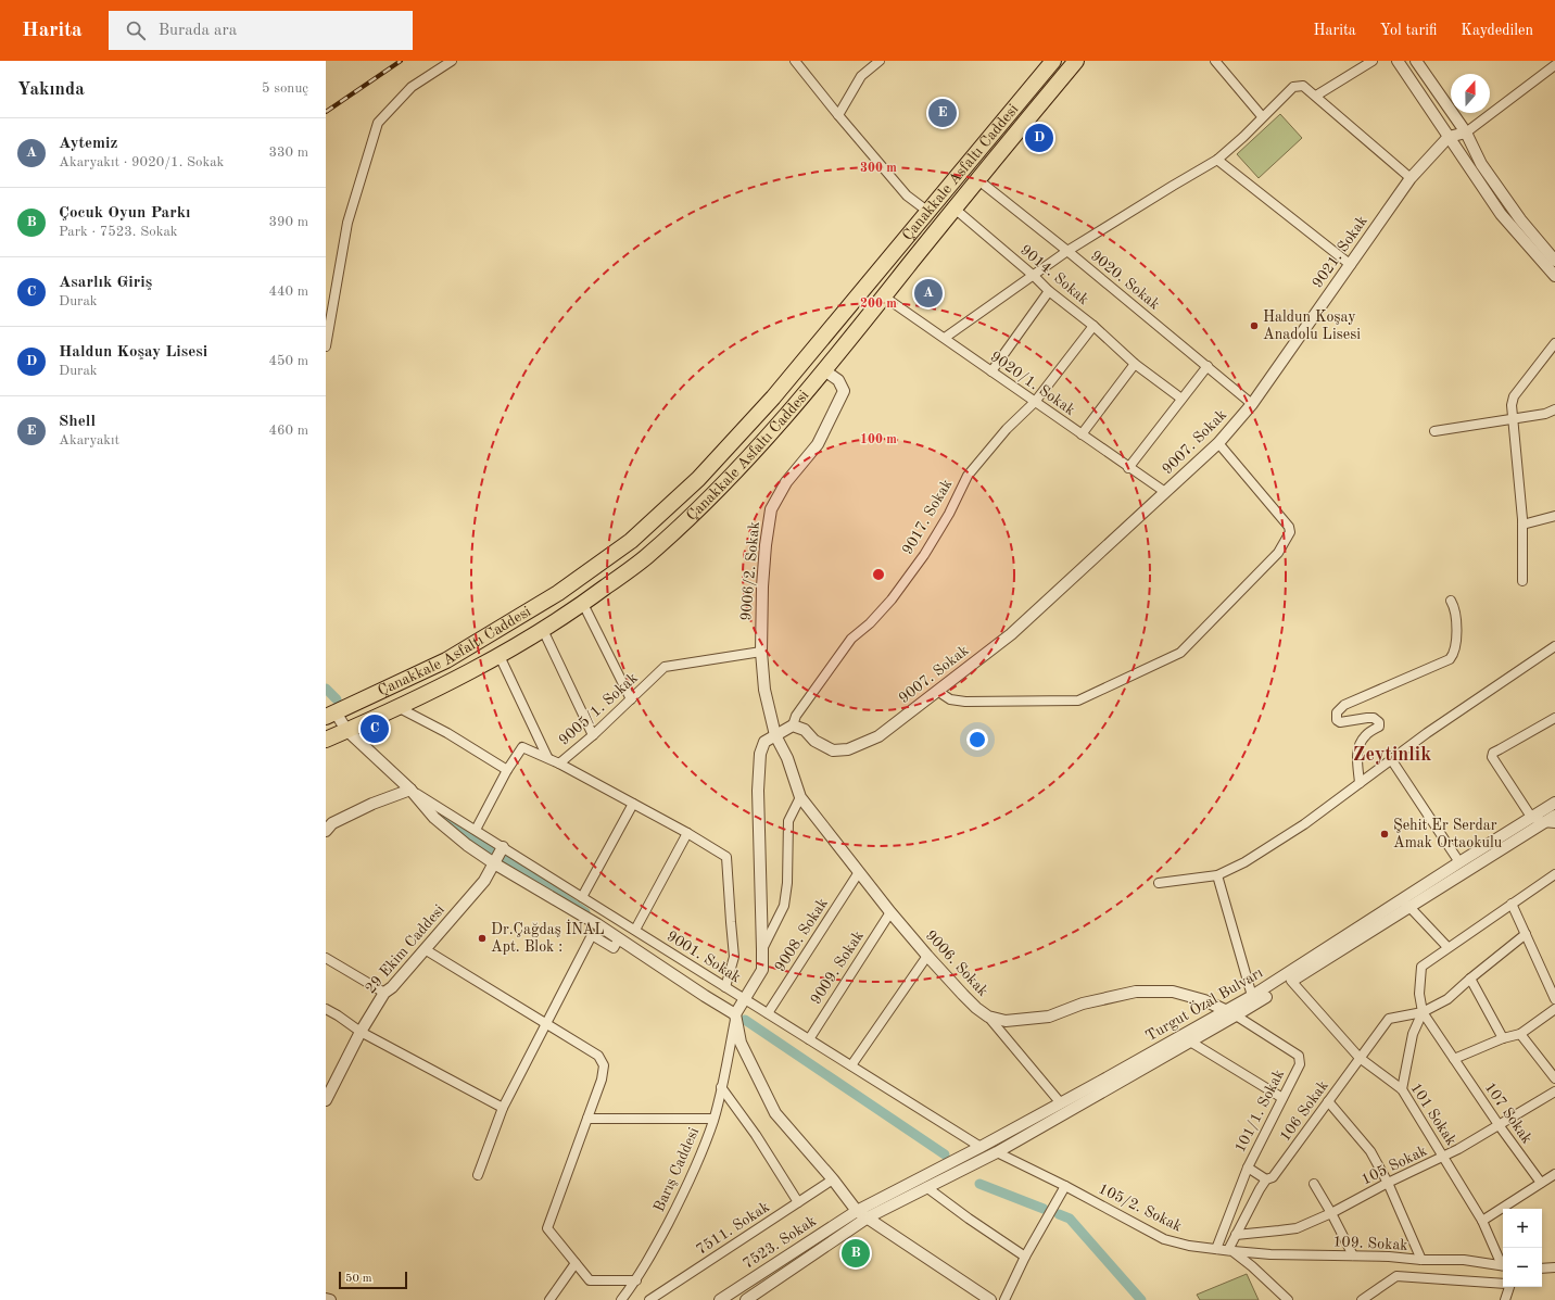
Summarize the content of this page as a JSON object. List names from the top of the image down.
{
  "streets": {
    "highway": ["Çanakkale Asfaltı Caddesi"],
    "street": [
      "9021. Sokak",
      "9014. Sokak",
      "9020. Sokak",
      "9020/1. Sokak",
      "9007. Sokak",
      "9017. Sokak",
      "9006/2. Sokak",
      "9005/1. Sokak",
      "9008. Sokak",
      "29 Ekim Caddesi",
      "9001. Sokak",
      "9006. Sokak",
      "9009. Sokak",
      "Turgut Özal Bulvarı",
      "101/1. Sokak",
      "106 Sokak",
      "107 Sokak",
      "101 Sokak",
      "105 Sokak",
      "Barış Caddesi",
      "105/2. Sokak",
      "7511. Sokak",
      "7523. Sokak",
      "109. Sokak"
    ]
  },
  "crossings": [
    ["Çanakkale Asfaltı Caddesi", "9014. Sokak"],
    ["Çanakkale Asfaltı Caddesi", "9020. Sokak"],
    ["Çanakkale Asfaltı Caddesi", "9020/1. Sokak"],
    ["Çanakkale Asfaltı Caddesi", "9006/2. Sokak"],
    ["9021. Sokak", "9020. Sokak"],
    ["9021. Sokak", "9007. Sokak"],
    ["9014. Sokak", "9017. Sokak"],
    ["9020. Sokak", "9007. Sokak"],
    ["9020/1. Sokak", "9007. Sokak"],
    ["9020/1. Sokak", "9017. Sokak"],
    ["9007. Sokak", "9017. Sokak"],
    ["9006/2. Sokak", "9005/1. Sokak"],
    ["9006/2. Sokak", "9006. Sokak"],
    ["9005/1. Sokak", "9001. Sokak"],
    ["9008. Sokak", "9001. Sokak"],
    ["9008. Sokak", "9006. Sokak"],
    ["29 Ekim Caddesi", "9001. Sokak"],
    ["9001. Sokak", "9009. Sokak"],
    ["9001. Sokak", "Turgut Özal Bulvarı"],
    ["9006. Sokak", "9009. Sokak"],
    ["9006. Sokak", "Turgut Özal Bulvarı"],
    ["9006. Sokak", "101/1. Sokak"],
    ["Turgut Özal Bulvarı", "101/1. Sokak"],
    ["Turgut Özal Bulvarı", "101 Sokak"],
    ["Turgut Özal Bulvarı", "105/2. Sokak"],
    ["Turgut Özal Bulvarı", "7523. Sokak"],
    ["101/1. Sokak", "105/2. Sokak"],
    ["106 Sokak", "107 Sokak"],
    ["106 Sokak", "101 Sokak"],
    ["106 Sokak", "105 Sokak"],
    ["106 Sokak", "105/2. Sokak"],
    ["106 Sokak", "109. Sokak"],
    ["107 Sokak", "105 Sokak"],
    ["101 Sokak", "105 Sokak"],
    ["105/2. Sokak", "109. Sokak"]
  ],
  "districts": ["Zeytinlik"],
  "places": ["Haldun Koşay Anadolu Lisesi", "Şehit Er Serdar Amak Ortaokulu", "Dr.Çağdaş İNAL Apt. Blok :"],
  "scale_bar": "50 m",
  "north": "top",
  "page": {
    "header": "Harita",
    "search": "Burada ara",
    "nav": ["Harita", "Yol tarifi", "Kaydedilen"],
    "heading": ["Yakında", "5 sonuç"],
    "pins": [
      "E",
      "D",
      "A",
      "C",
      "B"
    ],
    "list": [
      {
        "mark": "A",
        "name": "Aytemiz",
        "note": "Akaryakıt · 9020/1. Sokak",
        "value": "330 m"
      },
      {
        "mark": "B",
        "name": "Çocuk Oyun Parkı",
        "note": "Park · 7523. Sokak",
        "value": "390 m"
      },
      {
        "mark": "C",
        "name": "Asarlık Giriş",
        "note": "Durak",
        "value": "440 m"
      },
      {
        "mark": "D",
        "name": "Haldun Koşay Lisesi",
        "note": "Durak",
        "value": "450 m"
      },
      {
        "mark": "E",
        "name": "Shell",
        "note": "Akaryakıt",
        "value": "460 m"
      }
    ],
    "map_buttons": ["+", "−"],
    "scale": "50 m"
  },
  "rings": ["300 m", "200 m", "100 m"]
}
